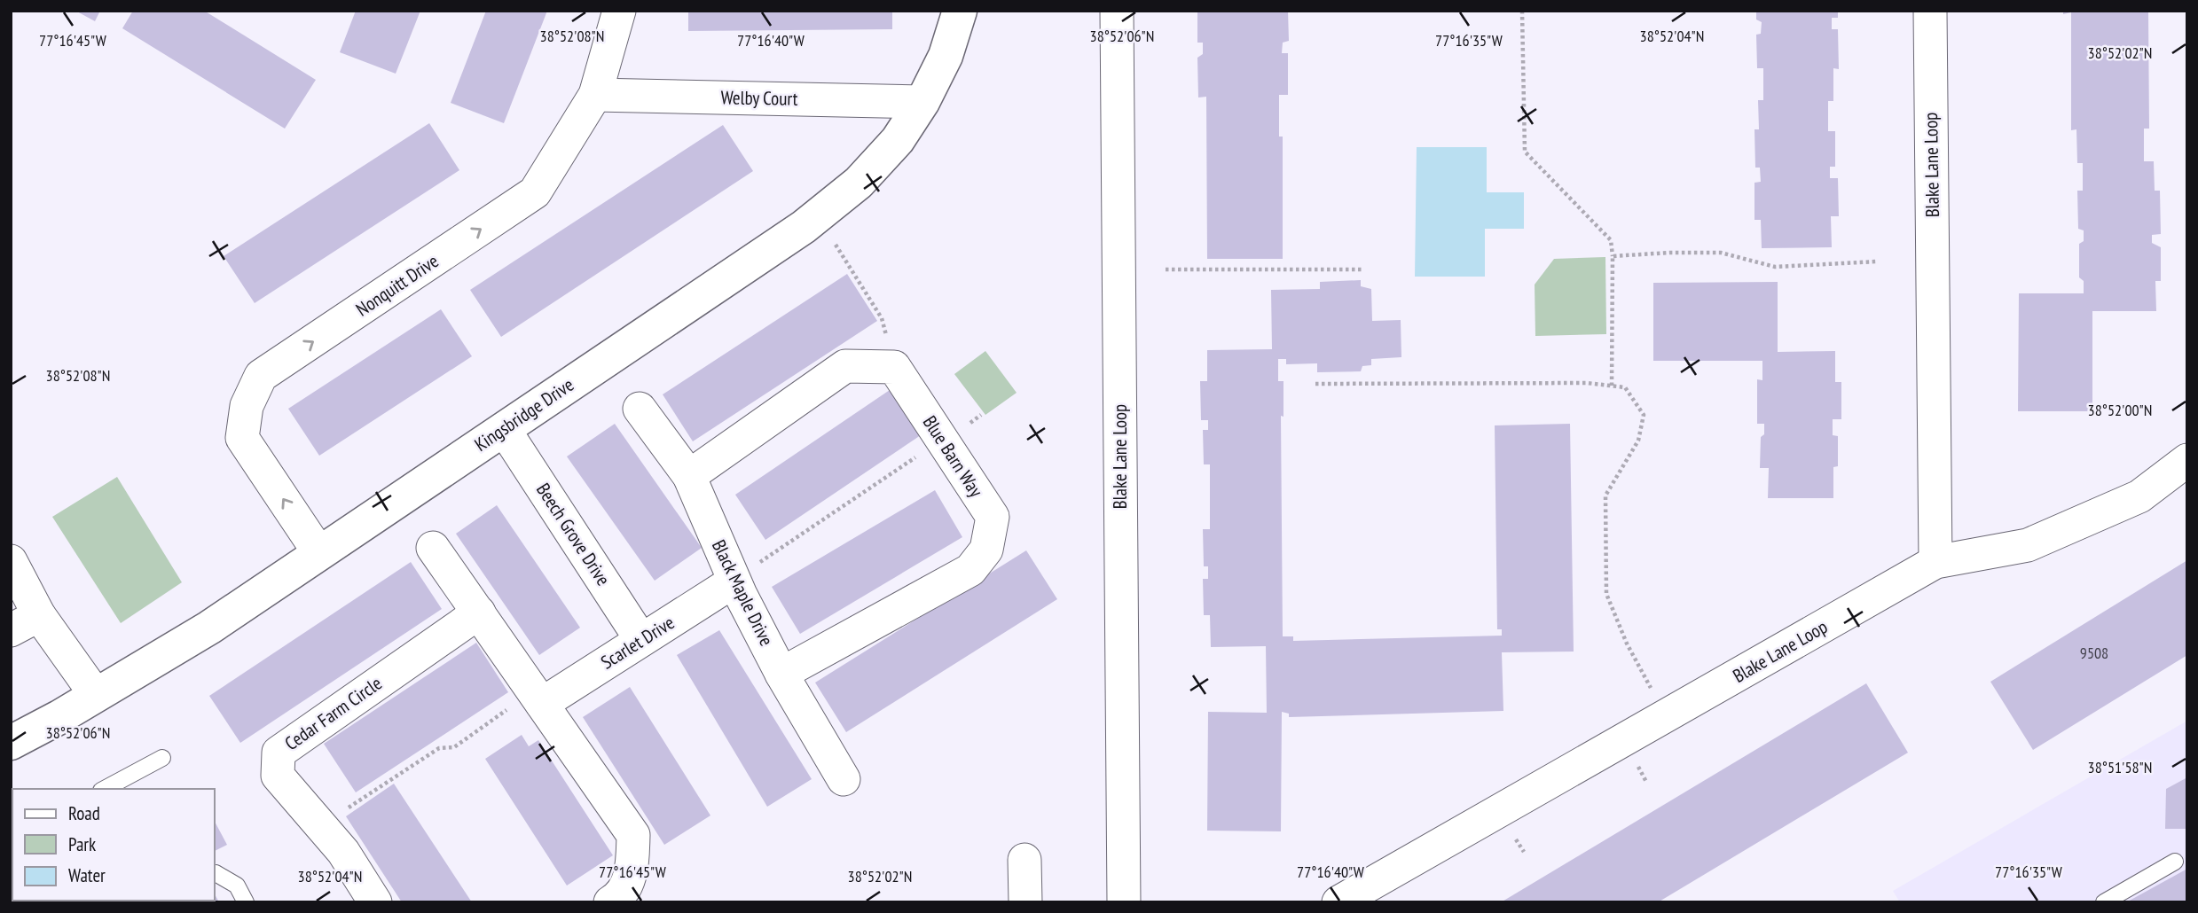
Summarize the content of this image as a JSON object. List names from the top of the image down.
{
  "streets": {
    "street": [
      "Welby Court",
      "Blake Lane Loop",
      "Nonquitt Drive",
      "Kingsbridge Drive",
      "Blue Barn Way",
      "Beech Grove Drive",
      "Black Maple Drive",
      "Scarlet Drive",
      "Cedar Farm Circle"
    ]
  },
  "crossings": [
    ["Welby Court", "Nonquitt Drive"],
    ["Welby Court", "Kingsbridge Drive"],
    ["Nonquitt Drive", "Kingsbridge Drive"],
    ["Kingsbridge Drive", "Beech Grove Drive"],
    ["Blue Barn Way", "Black Maple Drive"],
    ["Beech Grove Drive", "Scarlet Drive"],
    ["Black Maple Drive", "Scarlet Drive"]
  ],
  "one_way": ["Nonquitt Drive"],
  "house_numbers": ["9508"],
  "legend": ["Road", "Park", "Water"],
  "coordinates": [
    "38°52'08\"N",
    "38°52'06\"N",
    "38°52'04\"N",
    "77°16'45\"W",
    "77°16'40\"W",
    "77°16'35\"W",
    "38°52'02\"N",
    "38°52'00\"N",
    "38°51'58\"N"
  ]
}
